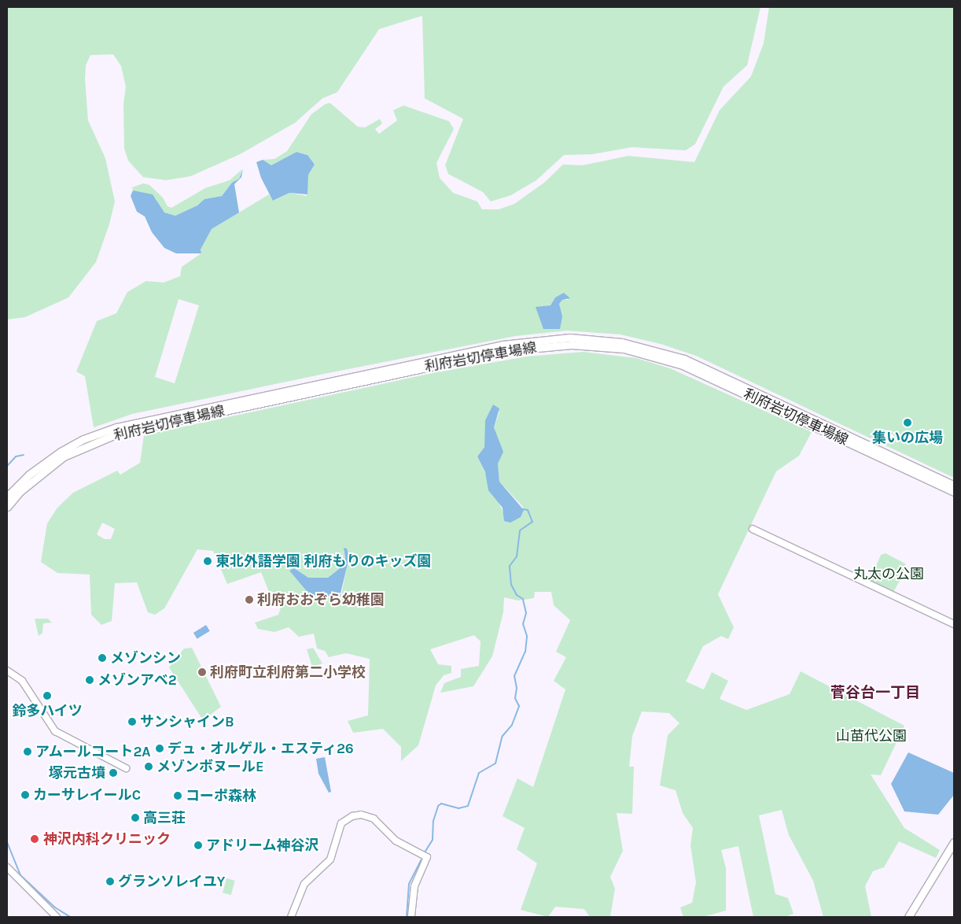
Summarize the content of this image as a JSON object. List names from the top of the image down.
{
  "streets": {
    "main road": ["利府岩切停車場線"]
  },
  "districts": ["菅谷台一丁目"],
  "parks": ["丸太の公園", "山苗代公園"],
  "places": [
    "集いの広場",
    "東北外語学園 利府もりのキッズ園",
    "利府おおぞら幼稚園",
    "メゾンシン",
    "利府町立利府第二小学校",
    "メゾンアベ2",
    "鈴多ハイツ",
    "サンシャインB",
    "デュ・オルゲル・エスティ26",
    "アムールコート2A",
    "メゾンボヌールE",
    "塚元古墳",
    "カーサレイールC",
    "コーポ森林",
    "高三荘",
    "神沢内科クリニック",
    "アドリーム神谷沢",
    "グランソレイユY"
  ]
}
